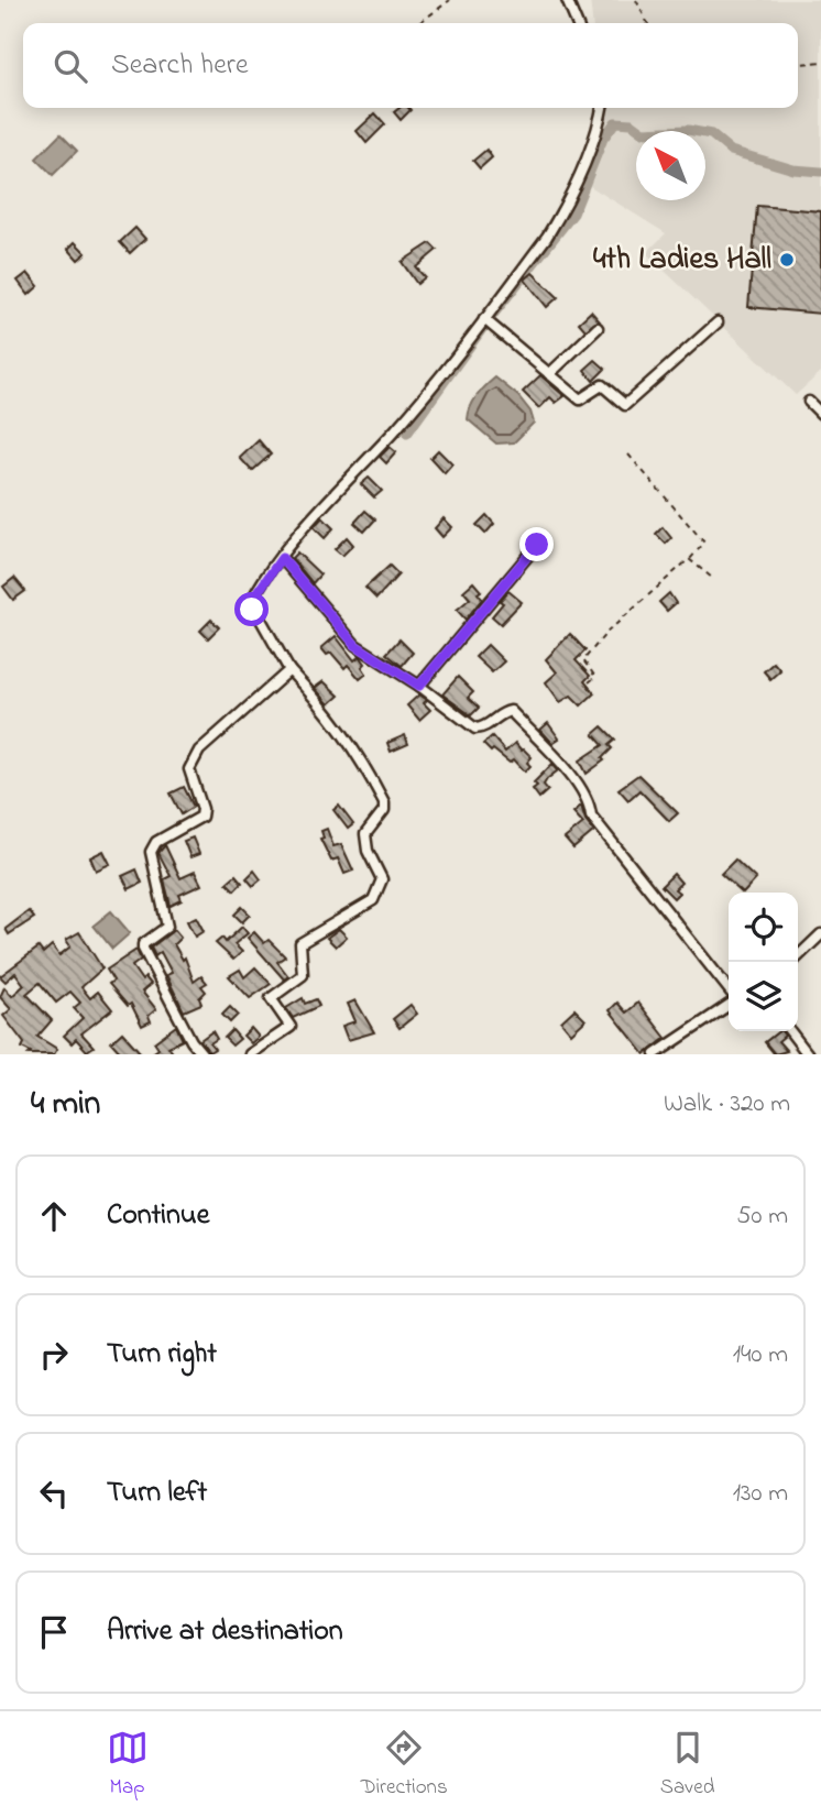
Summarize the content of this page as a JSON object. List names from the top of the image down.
{
  "places": ["4th Ladies Hall"],
  "north": "top left",
  "page": {
    "search": "Search here",
    "heading": ["4 min", "Walk · 320 m"],
    "list": [
      ["Continue", "50 m"],
      ["Turn right", "140 m"],
      ["Turn left", "130 m"],
      "Arrive at destination"
    ],
    "nav": ["Map", "Directions", "Saved"]
  }
}
